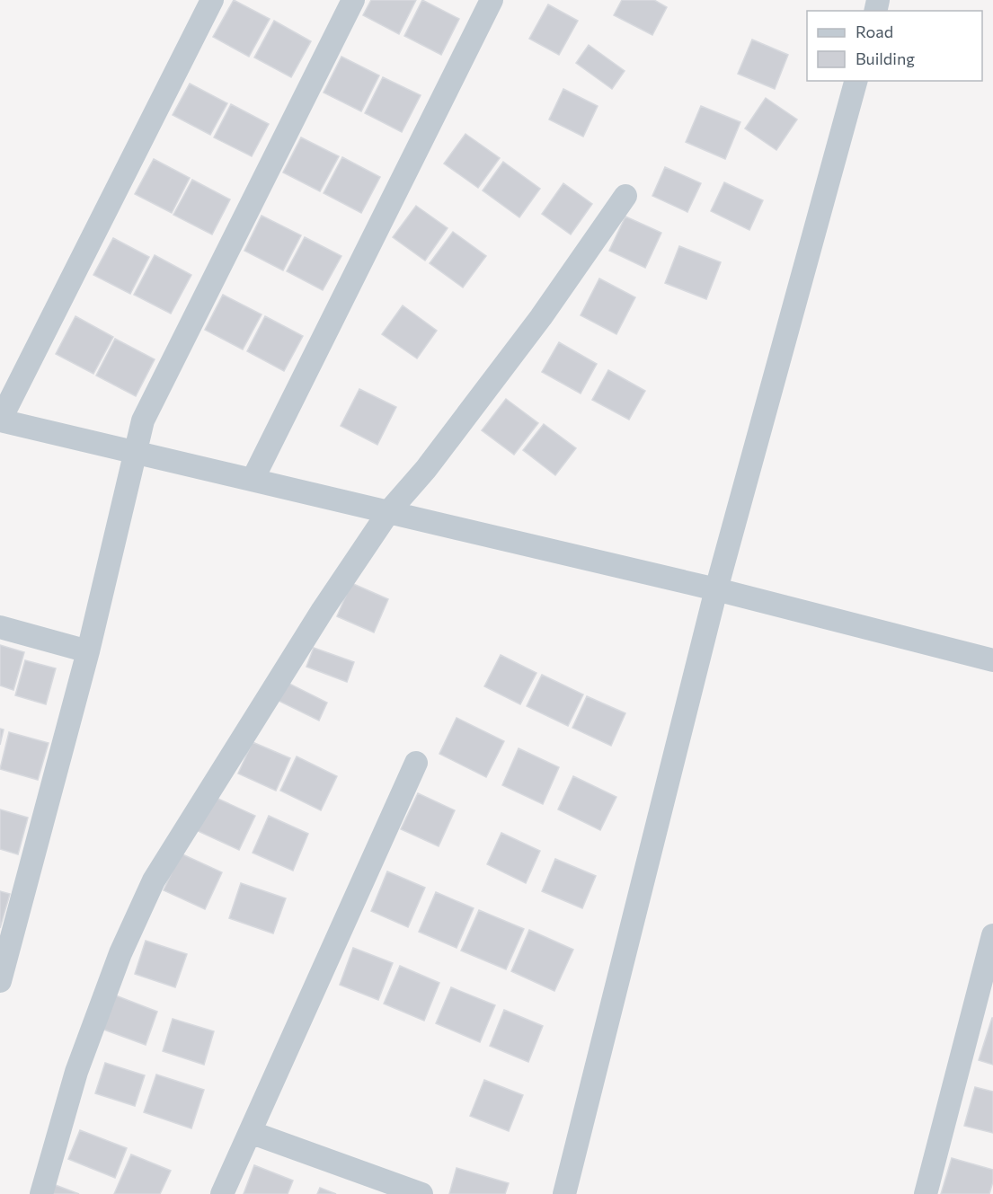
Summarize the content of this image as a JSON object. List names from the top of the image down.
{
  "legend": ["Road", "Building"]
}
